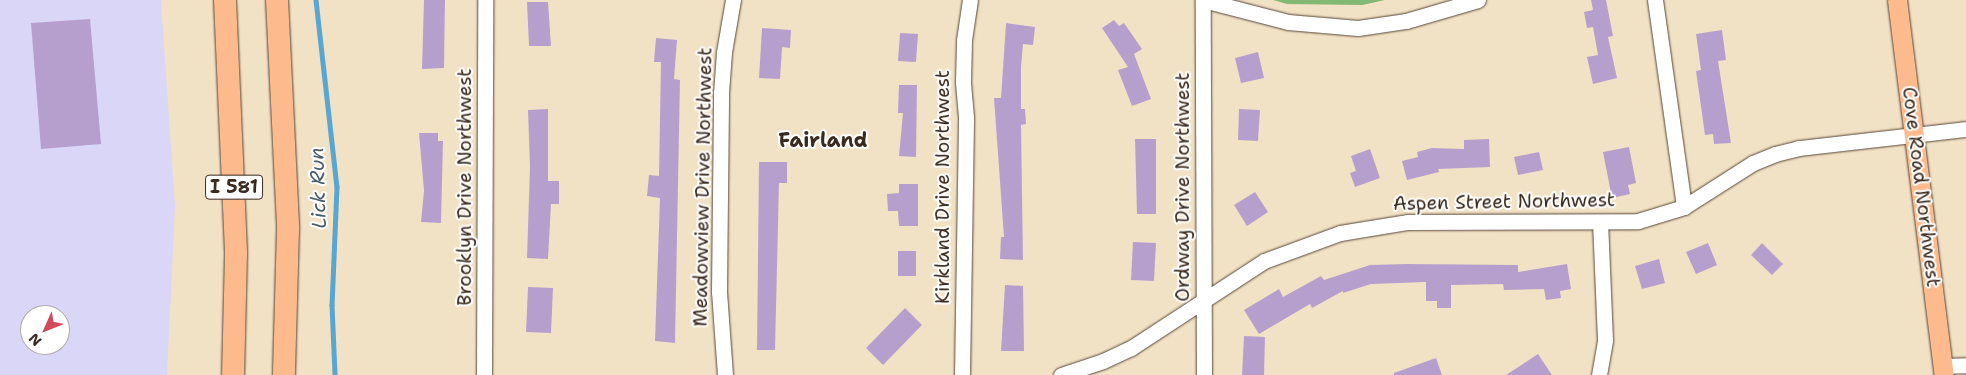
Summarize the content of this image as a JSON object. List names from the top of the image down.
{
  "streets": {
    "highway": ["I 581"],
    "main road": ["Cove Road Northwest"],
    "street": [
      "Brooklyn Drive Northwest",
      "Meadowview Drive Northwest",
      "Kirkland Drive Northwest",
      "Ordway Drive Northwest",
      "Aspen Street Northwest"
    ]
  },
  "crossings": [
    ["Ordway Drive Northwest", "Aspen Street Northwest"],
    ["Cove Road Northwest", "Aspen Street Northwest"]
  ],
  "districts": ["Fairland"],
  "water": ["Lick Run"],
  "north": "bottom left"
}
